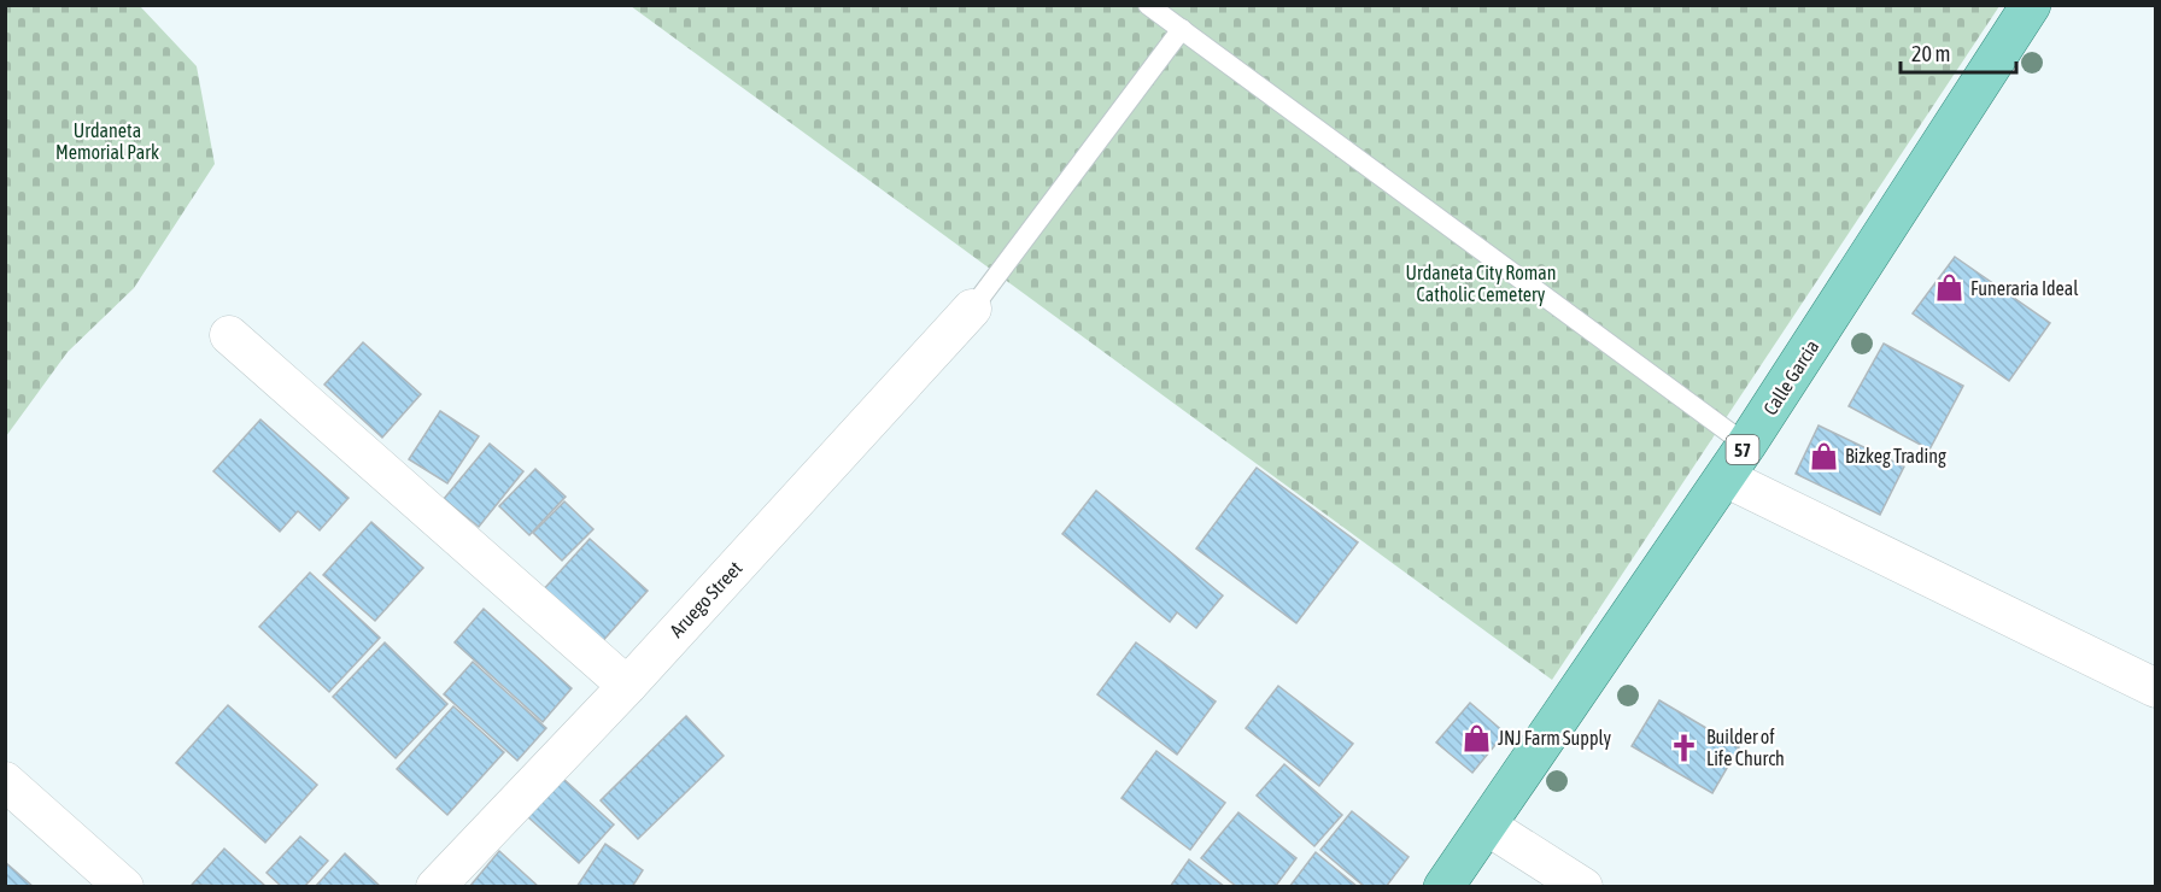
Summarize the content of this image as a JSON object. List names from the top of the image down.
{
  "streets": {
    "main road": ["Calle Garcia", "57"],
    "street": ["Aruego Street"]
  },
  "parks": ["Urdaneta Memorial Park", "Urdaneta City Roman Catholic Cemetery"],
  "places": {
    "shop": ["Funeraria Ideal", "Bizkeg Trading", "JNJ Farm Supply"],
    "church": ["Builder of Life Church"]
  },
  "scale_bar": "20 m"
}
